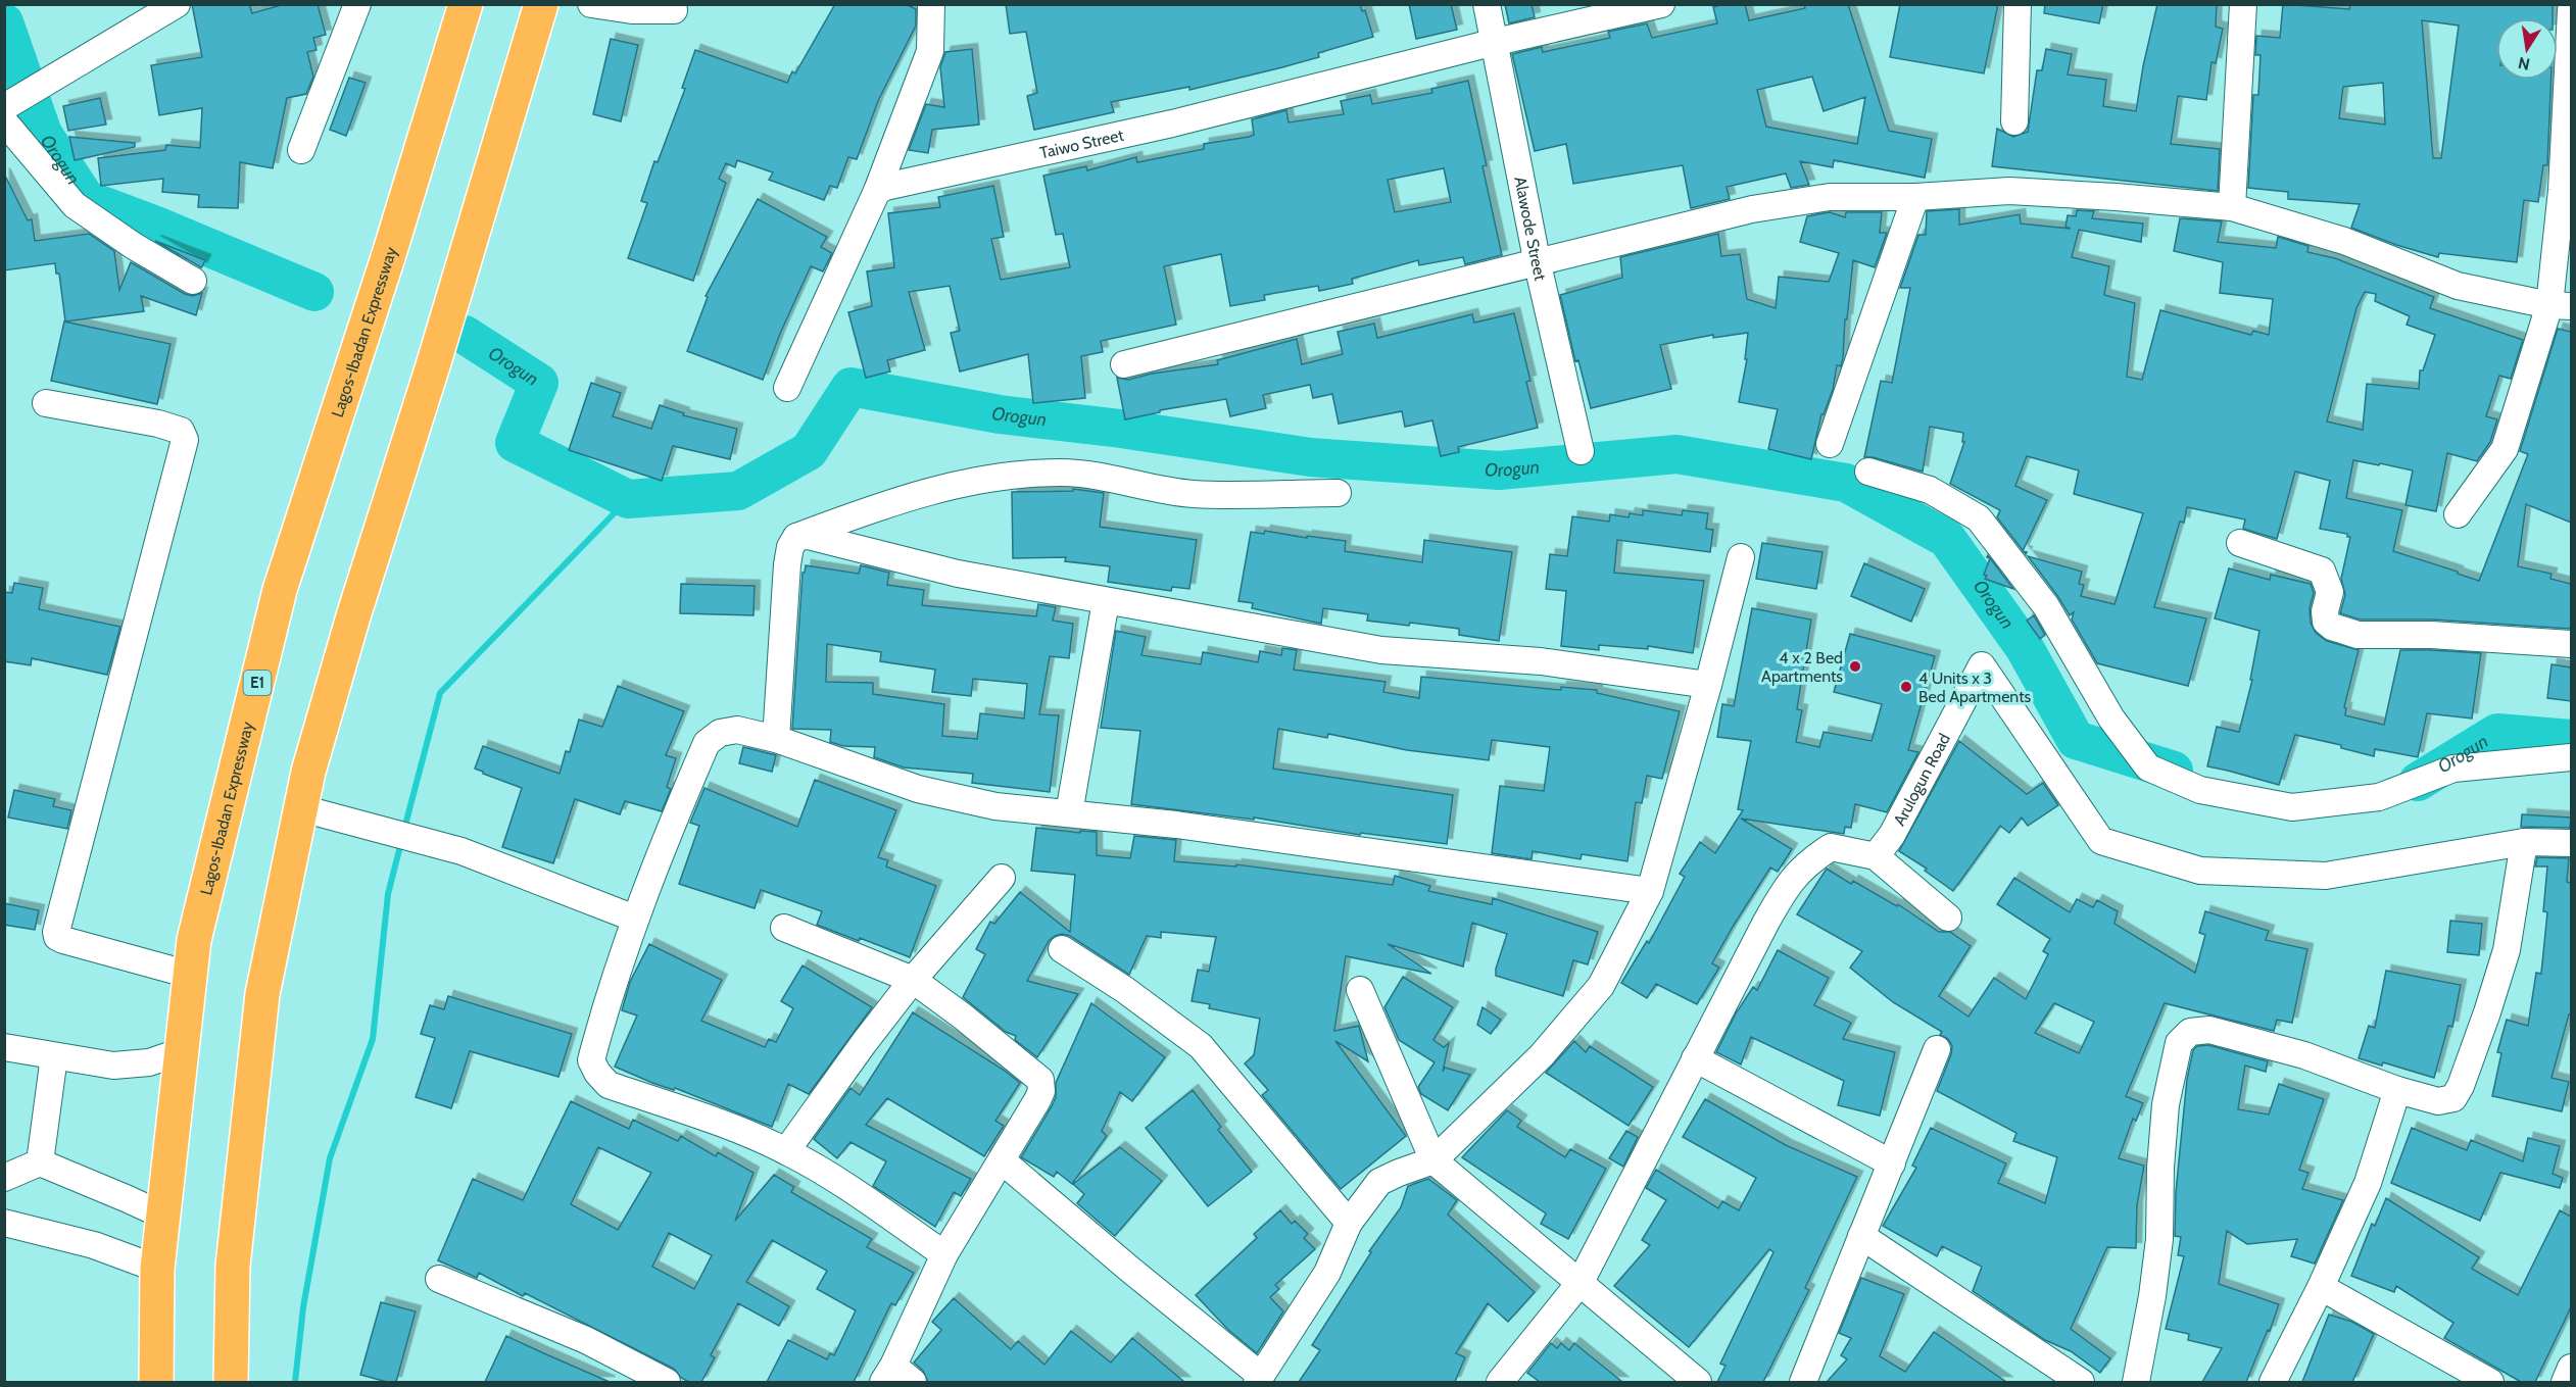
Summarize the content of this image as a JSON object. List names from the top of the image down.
{
  "streets": {
    "highway": ["Lagos-Ibadan Expressway", "E1"],
    "street": ["Taiwo Street", "Alawode Street", "Arulogun Road"]
  },
  "crossings": [
    ["Taiwo Street", "Alawode Street"]
  ],
  "water": ["Orogun"],
  "places": ["4 x 2 Bed Apartments", "4 Units x 3 Bed Apartments"],
  "north": "bottom"
}
